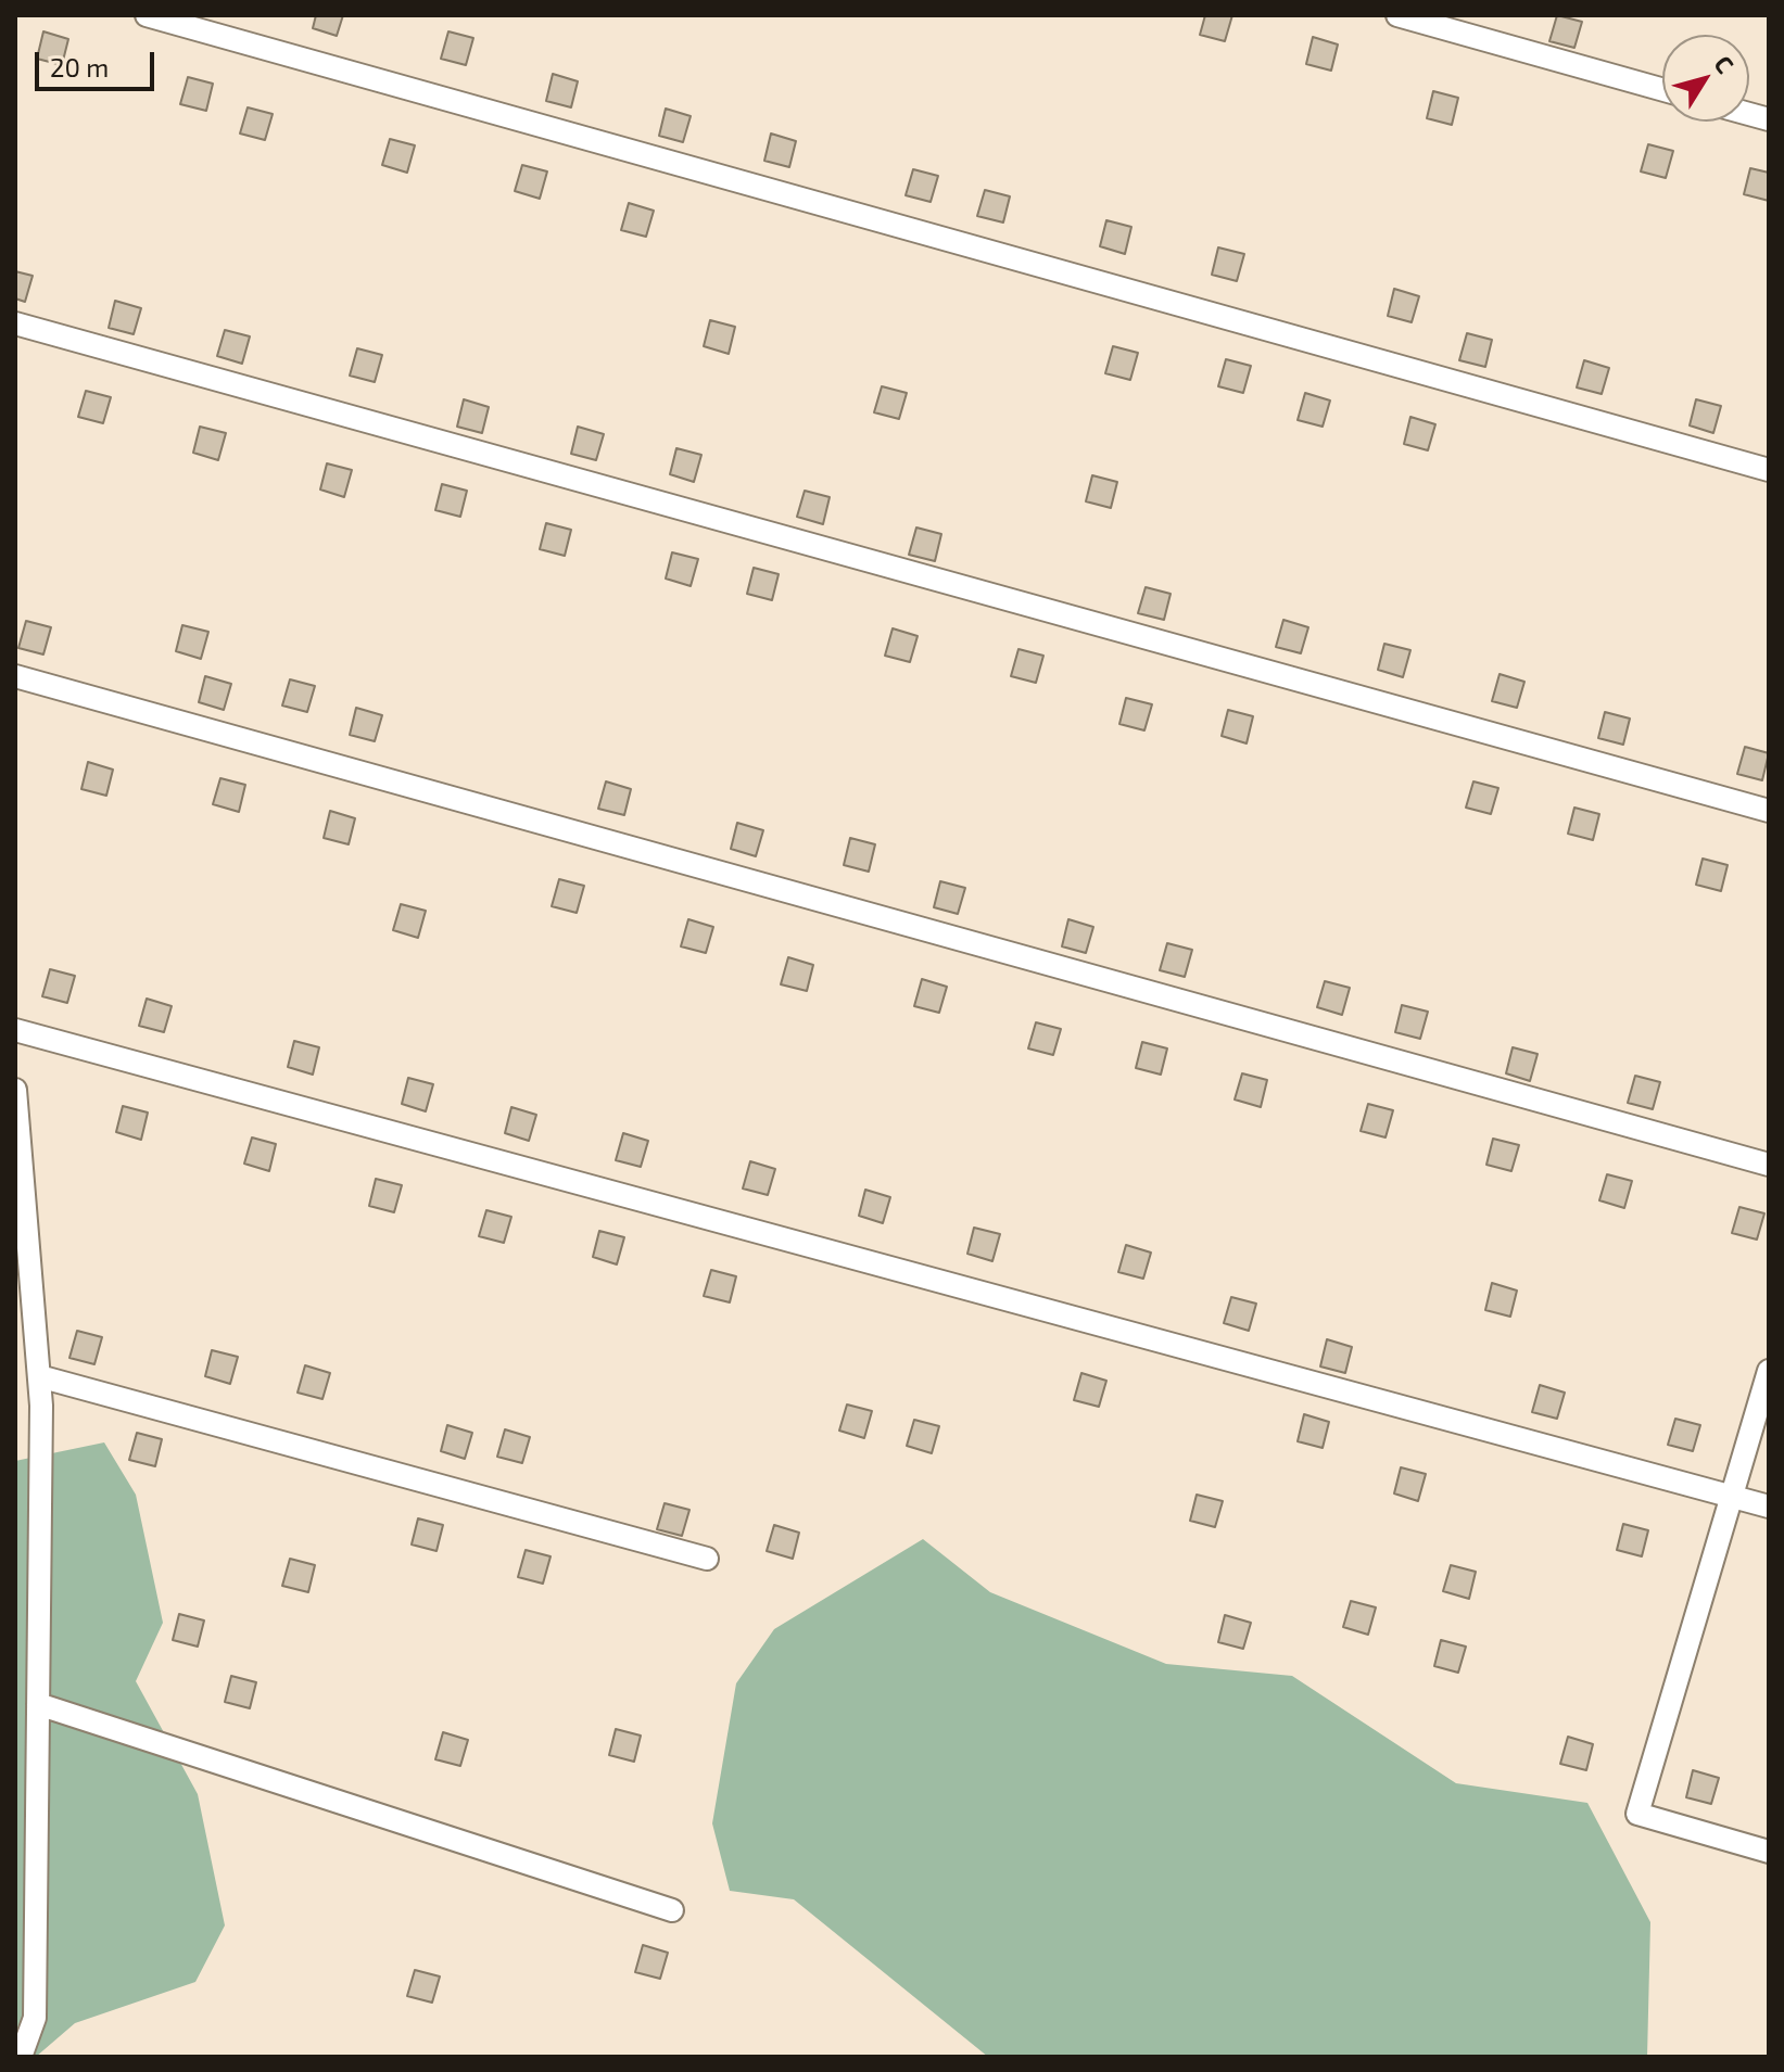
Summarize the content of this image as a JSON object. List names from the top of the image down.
{
  "scale_bar": "20 m",
  "north": "top right"
}
